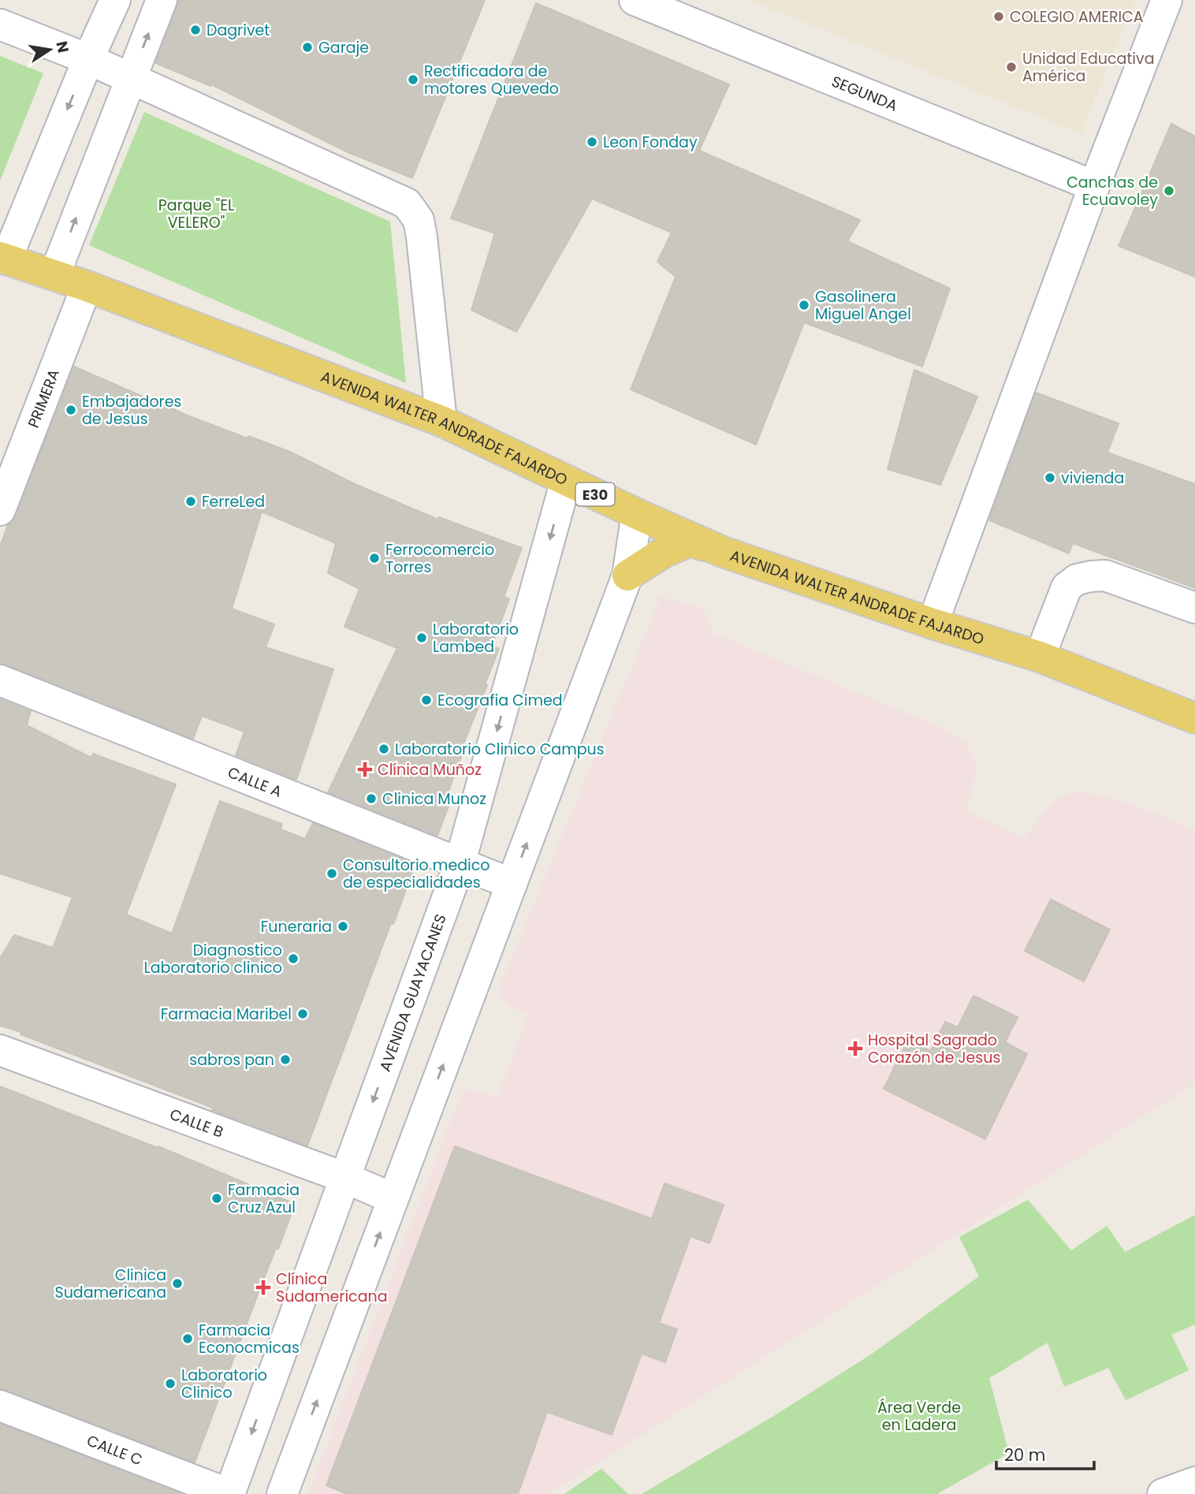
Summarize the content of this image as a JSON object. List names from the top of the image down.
{
  "streets": {
    "main road": ["AVENIDA WALTER ANDRADE FAJARDO", "E30"],
    "street": [
      "SEGUNDA",
      "PRIMERA",
      "CALLE A",
      "AVENIDA GUAYACANES",
      "CALLE B",
      "CALLE C"
    ]
  },
  "crossings": [
    ["PRIMERA", "AVENIDA WALTER ANDRADE FAJARDO"],
    ["AVENIDA WALTER ANDRADE FAJARDO", "AVENIDA GUAYACANES"],
    ["CALLE A", "AVENIDA GUAYACANES"],
    ["AVENIDA GUAYACANES", "CALLE B"],
    ["AVENIDA GUAYACANES", "CALLE C"]
  ],
  "parks": ["Parque \"EL VELERO\"", "Área Verde en Ladera"],
  "places": {
    "other": [
      "COLEGIO AMERICA",
      "Dagrivet",
      "Garaje",
      "Unidad Educativa América",
      "Rectificadora de motores Quevedo",
      "Leon Fonday",
      "Canchas de Ecuavoley",
      "Gasolinera Miguel Angel",
      "Embajadores de Jesus",
      "vivienda",
      "FerreLed",
      "Ferrocomercio Torres",
      "Laboratorio Lambed",
      "Ecografia Cimed",
      "Laboratorio Clinico Campus",
      "Clinica Munoz",
      "Consultorio medico de especialidades",
      "Funeraria",
      "Diagnostico Laboratorio clinico",
      "Farmacia Maribel",
      "sabros pan",
      "Farmacia Cruz Azul",
      "Clinica Sudamericana",
      "Farmacia Econocmicas",
      "Laboratorio Clinico"
    ],
    "health": ["Clínica Muñoz", "Hospital Sagrado Corazón de Jesus", "Clínica Sudamericana"]
  },
  "scale_bar": "20 m",
  "north": "right"
}
